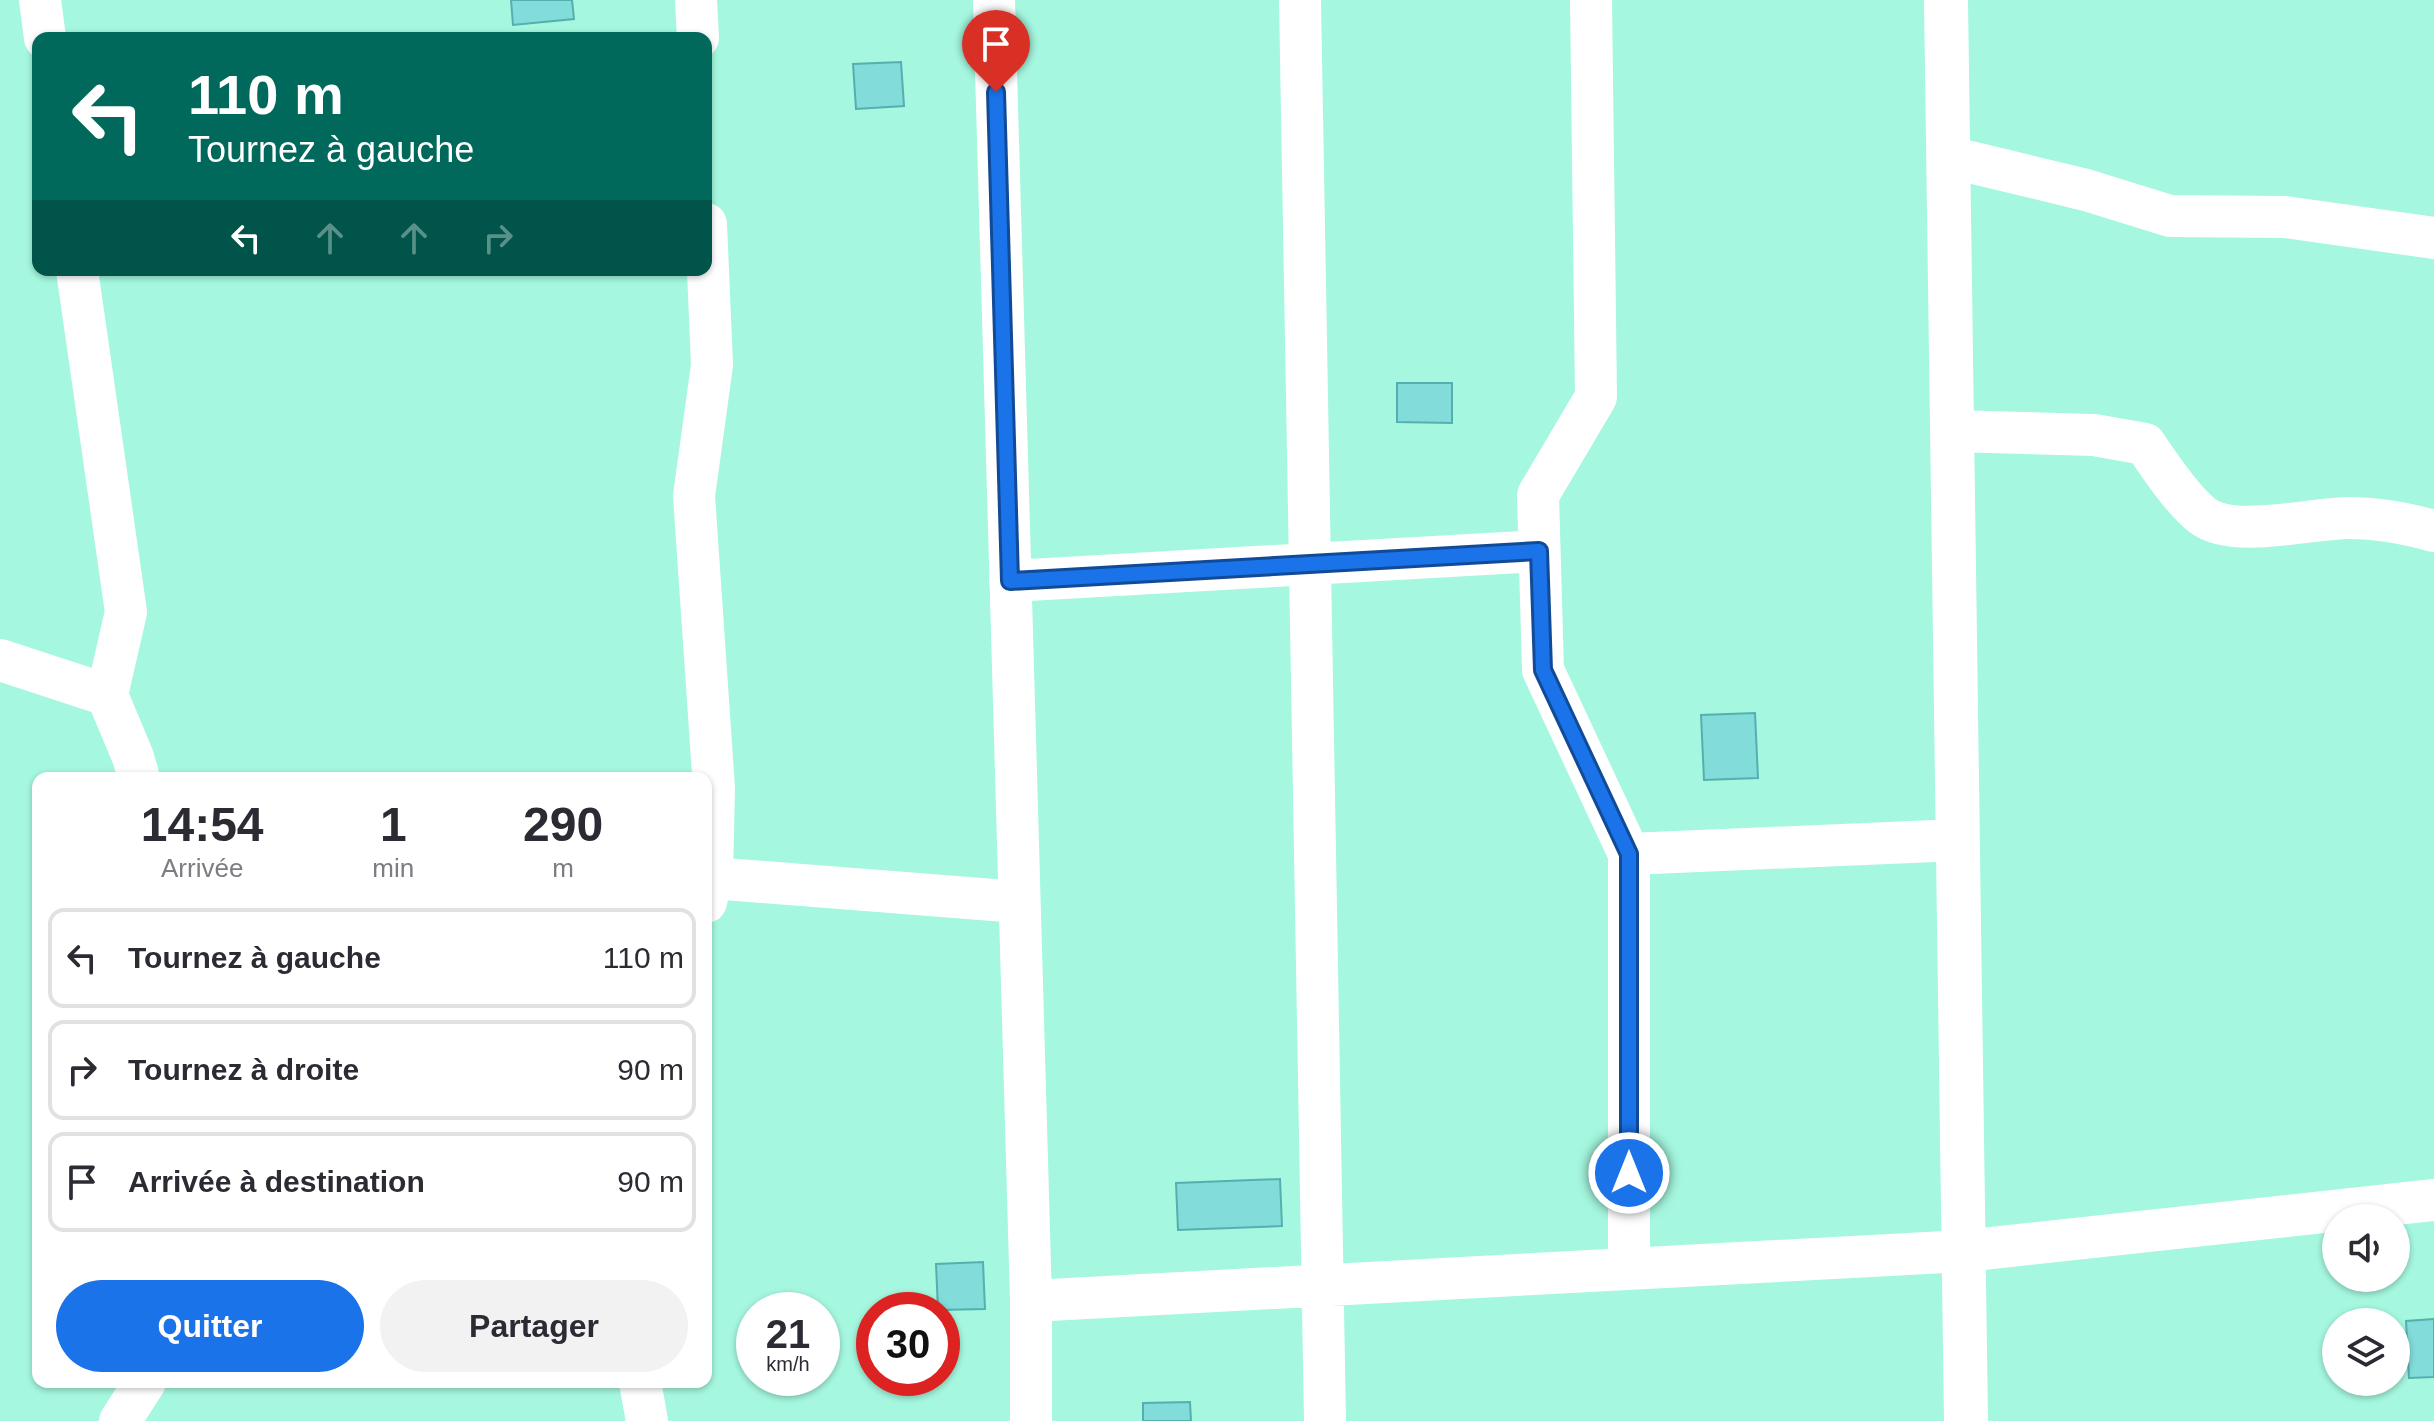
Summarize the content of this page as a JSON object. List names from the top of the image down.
{
  "page": {
    "turn": ["110 m", "Tournez à gauche"],
    "eta": [
      "14:54",
      "Arrivée",
      "1",
      "min",
      "290",
      "m"
    ],
    "list": [
      {
        "name": "Tournez à gauche",
        "value": "110 m"
      },
      {
        "name": "Tournez à droite",
        "value": "90 m"
      },
      {
        "name": "Arrivée à destination",
        "value": "90 m"
      }
    ],
    "buttons": ["Quitter", "Partager"],
    "speed": "21 km/h",
    "limit": "30"
  }
}
